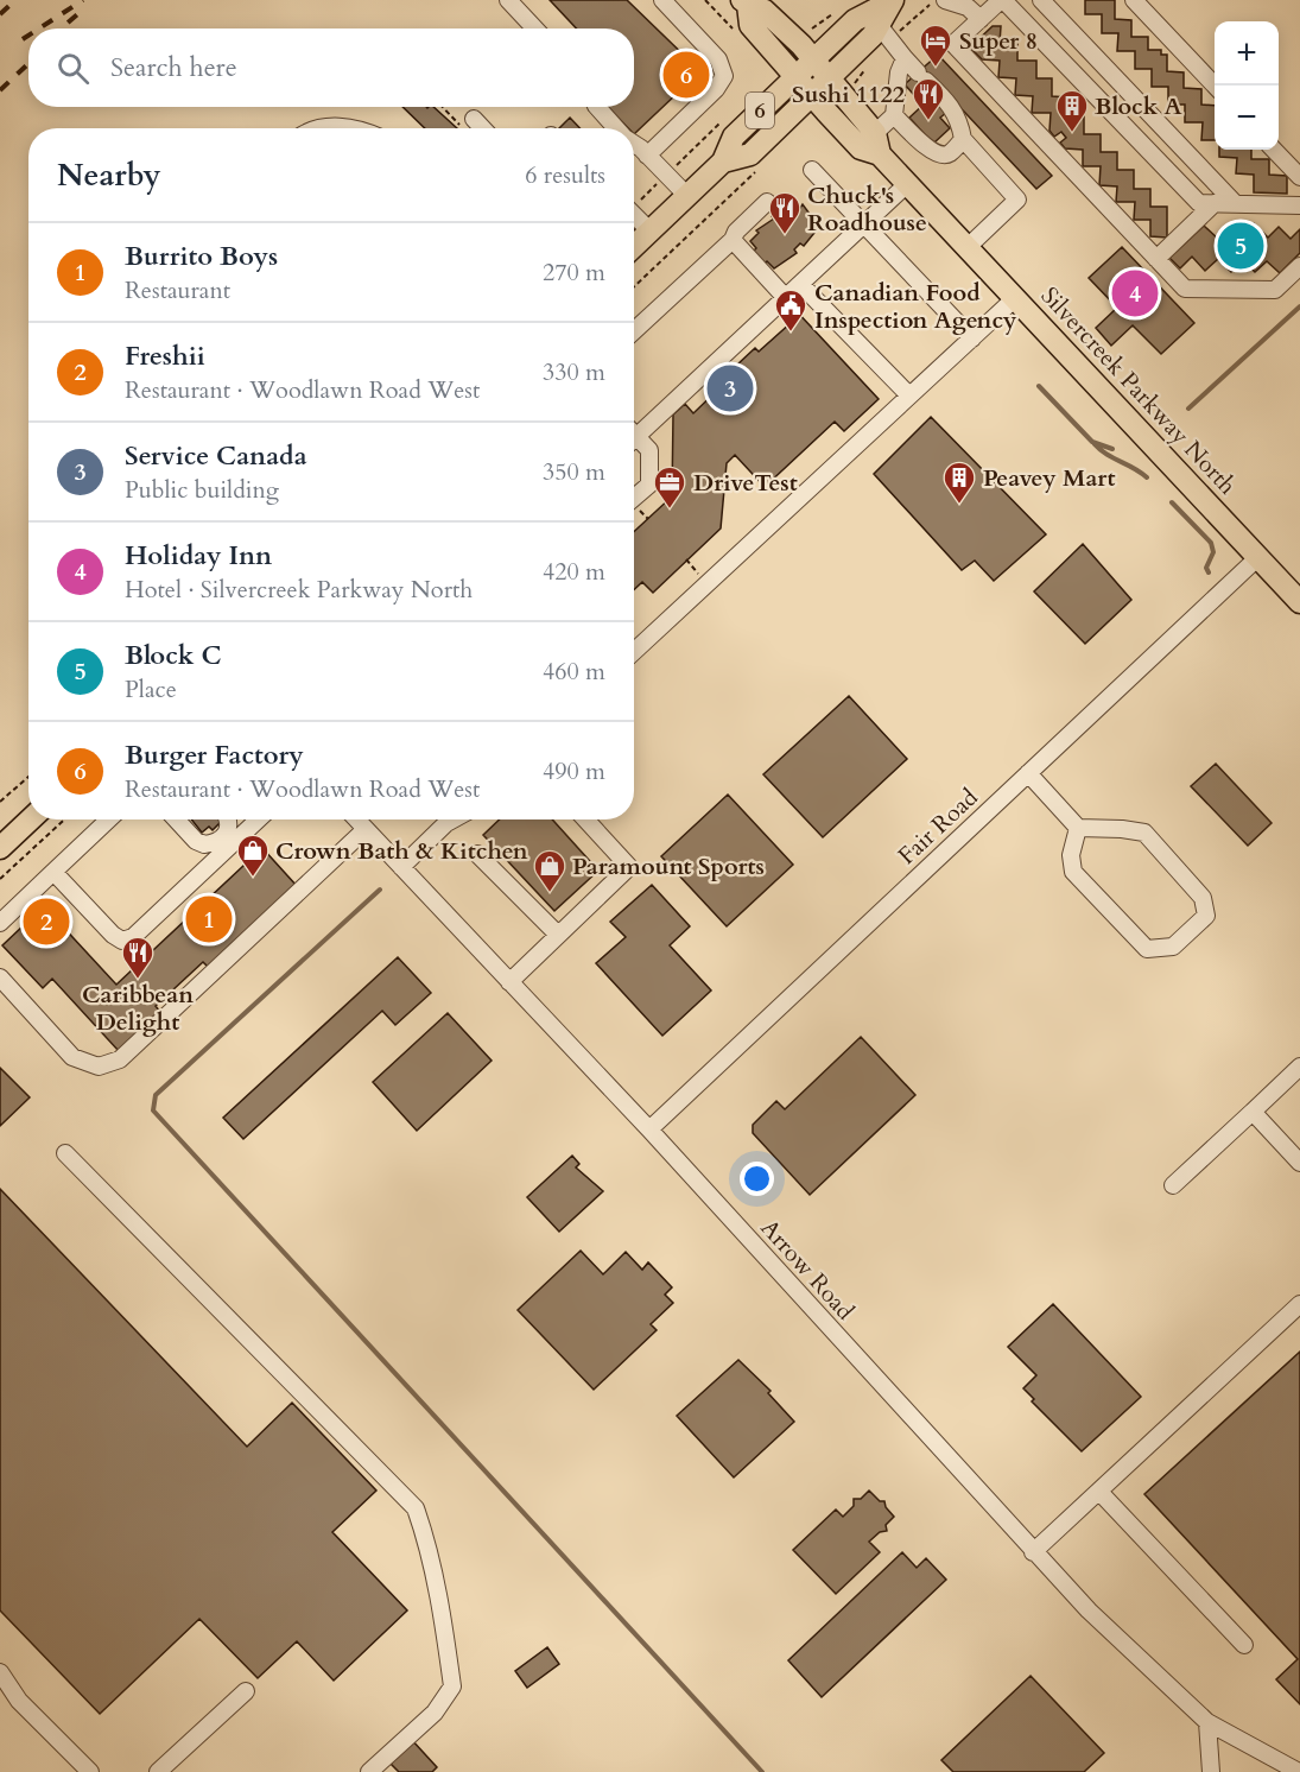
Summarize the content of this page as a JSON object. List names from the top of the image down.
{
  "streets": {
    "main road": ["6", "Silvercreek Parkway North"],
    "street": ["Fair Road", "Arrow Road"]
  },
  "crossings": [
    ["6", "Silvercreek Parkway North"],
    ["Silvercreek Parkway North", "Fair Road"],
    ["Fair Road", "Arrow Road"]
  ],
  "places": {
    "hotel": ["Super 8"],
    "restaurant": ["Sushi 1122", "Chuck's Roadhouse", "Caribbean Delight"],
    "building": ["Block A", "Peavey Mart"],
    "public building": ["Canadian Food Inspection Agency"],
    "office": ["DriveTest"],
    "shop": ["Crown Bath & Kitchen", "Paramount Sports"]
  },
  "page": {
    "map_buttons": ["+", "−"],
    "search": "Search here",
    "pins": [
      "6",
      "5",
      "4",
      "3",
      "1",
      "2"
    ],
    "heading": ["Nearby", "6 results"],
    "list": [
      {
        "mark": "1",
        "name": "Burrito Boys",
        "note": "Restaurant",
        "value": "270 m"
      },
      {
        "mark": "2",
        "name": "Freshii",
        "note": "Restaurant · Woodlawn Road West",
        "value": "330 m"
      },
      {
        "mark": "3",
        "name": "Service Canada",
        "note": "Public building",
        "value": "350 m"
      },
      {
        "mark": "4",
        "name": "Holiday Inn",
        "note": "Hotel · Silvercreek Parkway North",
        "value": "420 m"
      },
      {
        "mark": "5",
        "name": "Block C",
        "note": "Place",
        "value": "460 m"
      },
      {
        "mark": "6",
        "name": "Burger Factory",
        "note": "Restaurant · Woodlawn Road West",
        "value": "490 m"
      }
    ]
  }
}
